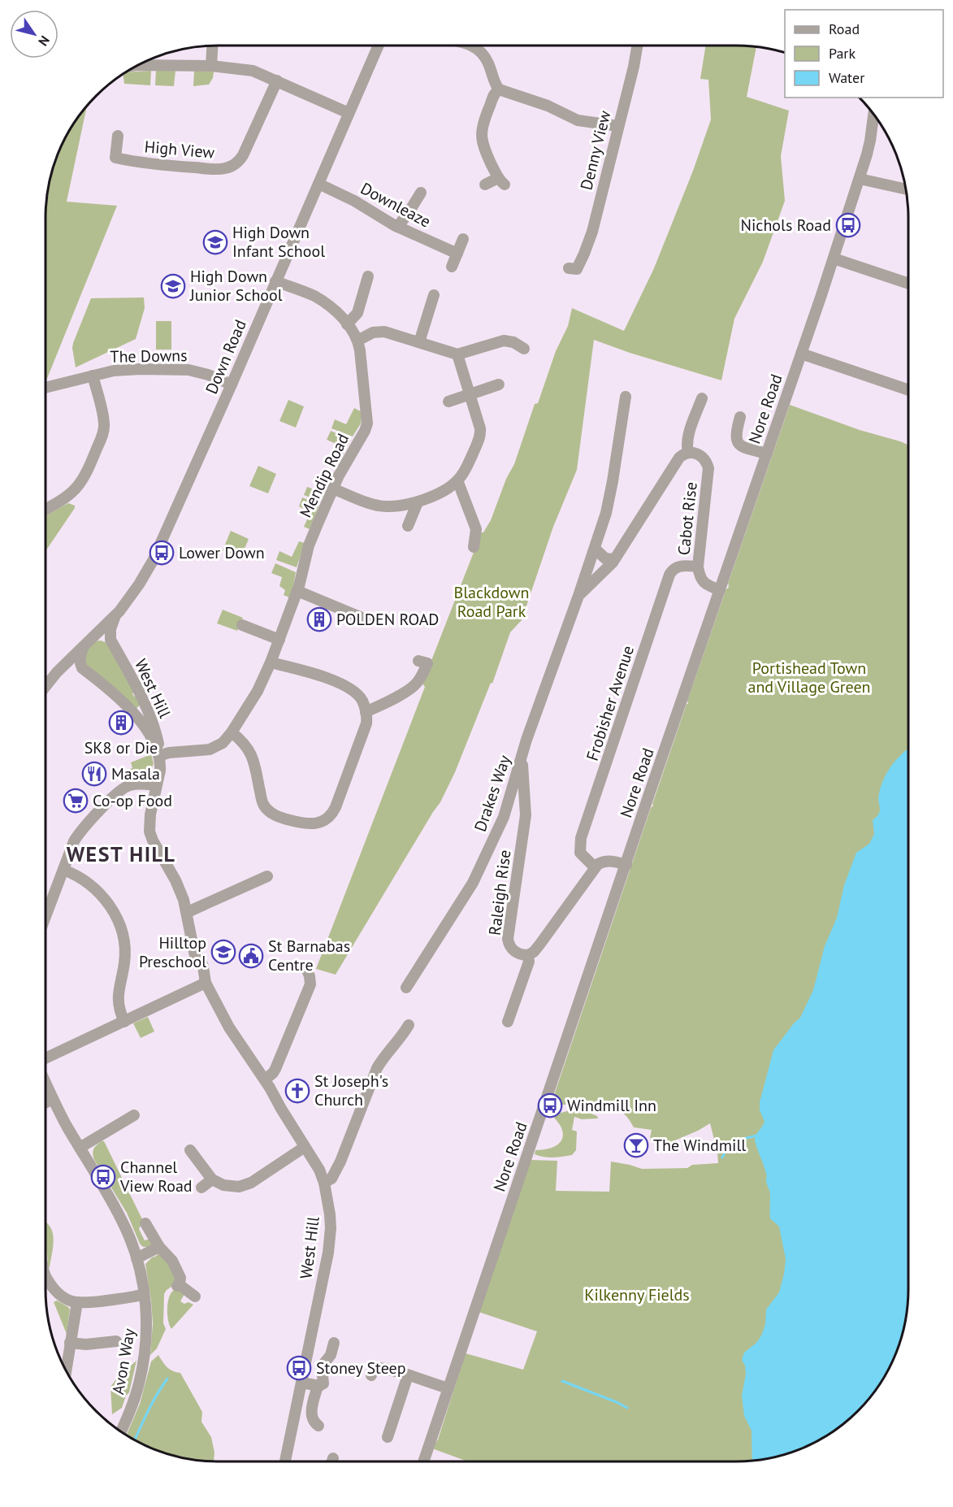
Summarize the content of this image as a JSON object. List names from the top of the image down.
{
  "streets": {
    "street": [
      "High View",
      "Denny View",
      "Downleaze",
      "The Downs",
      "Down Road",
      "Nore Road",
      "Mendip Road",
      "Cabot Rise",
      "West Hill",
      "Frobisher Avenue",
      "Drakes Way",
      "Raleigh Rise",
      "Avon Way"
    ]
  },
  "crossings": [
    ["Downleaze", "Down Road"],
    ["The Downs", "Down Road"],
    ["Down Road", "Mendip Road"],
    ["Nore Road", "Cabot Rise"],
    ["Mendip Road", "West Hill"],
    ["Cabot Rise", "Frobisher Avenue"],
    ["Cabot Rise", "Drakes Way"],
    ["Drakes Way", "Raleigh Rise"]
  ],
  "districts": ["WEST HILL"],
  "parks": ["Blackdown Road Park", "Portishead Town and Village Green", "Kilkenny Fields"],
  "places": {
    "bus stop": [
      "Nichols Road",
      "Lower Down",
      "Windmill Inn",
      "Channel View Road",
      "Stoney Steep"
    ],
    "school or university": ["High Down Infant School", "High Down Junior School", "Hilltop Preschool"],
    "building": ["POLDEN ROAD", "SK8 or Die"],
    "restaurant": ["Masala"],
    "supermarket": ["Co-op Food"],
    "public building": ["St Barnabas Centre"],
    "church": ["St Joseph's Church"],
    "bar": ["The Windmill"]
  },
  "legend": ["Road", "Park", "Water"],
  "north": "bottom right"
}
